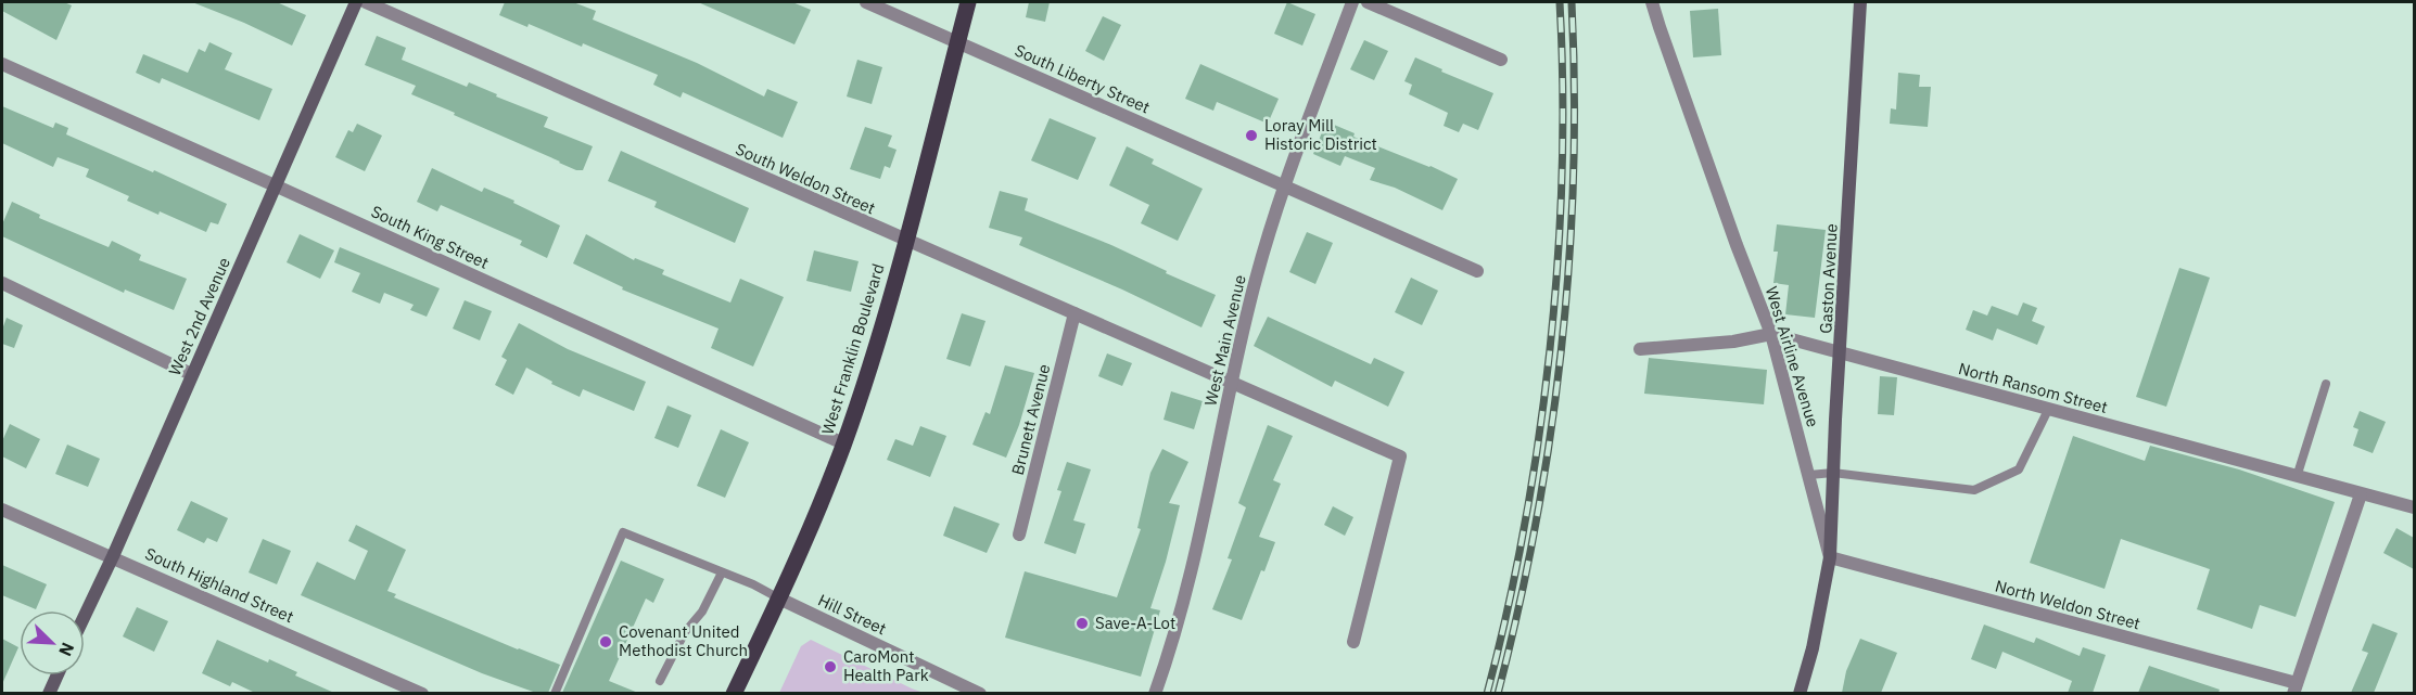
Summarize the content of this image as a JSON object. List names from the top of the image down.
{
  "streets": {
    "main road": ["West Franklin Boulevard"],
    "street": [
      "South Liberty Street",
      "South Weldon Street",
      "South King Street",
      "Gaston Avenue",
      "West 2nd Avenue",
      "West Main Avenue",
      "West Airline Avenue",
      "North Ransom Street",
      "Brunett Avenue",
      "South Highland Street",
      "North Weldon Street",
      "Hill Street"
    ]
  },
  "crossings": [
    ["South Liberty Street", "West Main Avenue"],
    ["South Liberty Street", "West Franklin Boulevard"],
    ["South Weldon Street", "West Main Avenue"],
    ["South Weldon Street", "West Franklin Boulevard"],
    ["South Weldon Street", "Brunett Avenue"],
    ["South King Street", "West 2nd Avenue"],
    ["South King Street", "West Franklin Boulevard"],
    ["Gaston Avenue", "West Airline Avenue"],
    ["Gaston Avenue", "North Ransom Street"],
    ["Gaston Avenue", "North Weldon Street"],
    ["West 2nd Avenue", "South Highland Street"],
    ["West Franklin Boulevard", "Hill Street"],
    ["West Airline Avenue", "North Ransom Street"],
    ["West Airline Avenue", "North Weldon Street"]
  ],
  "places": [
    "Loray Mill Historic District",
    "Save-A-Lot",
    "Covenant United Methodist Church",
    "CaroMont Health Park"
  ],
  "north": "bottom right"
}
